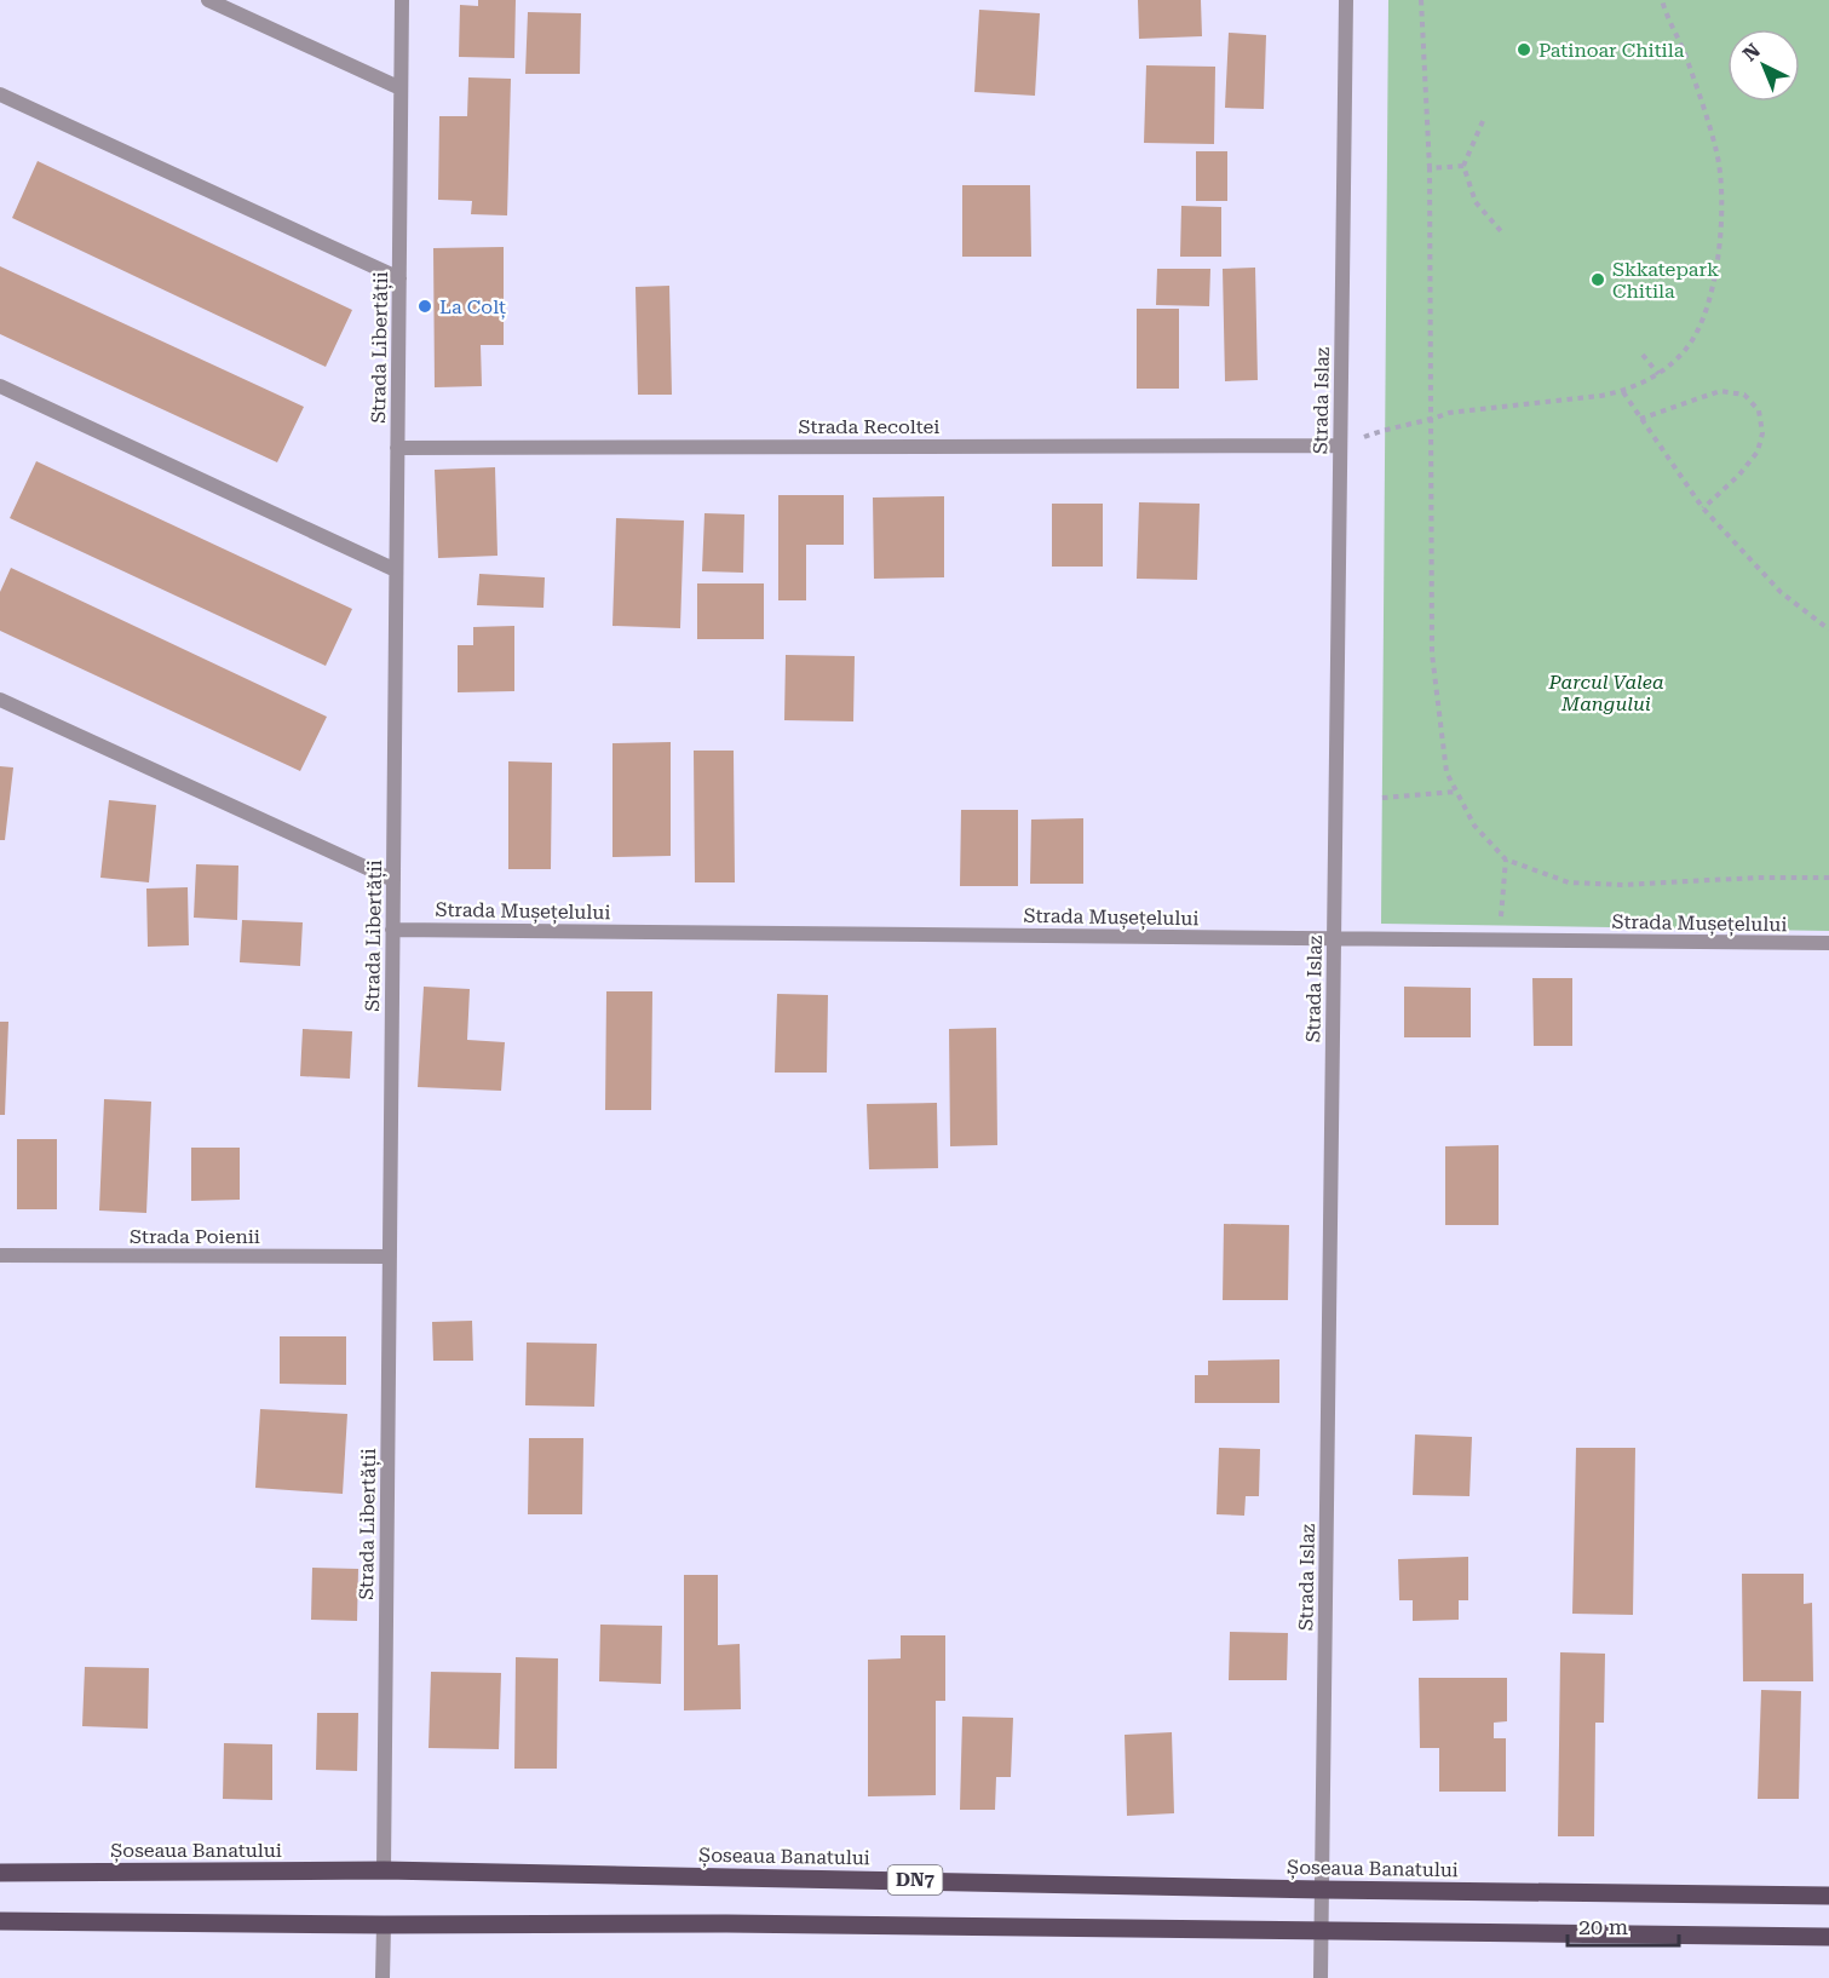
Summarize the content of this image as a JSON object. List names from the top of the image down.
{
  "streets": {
    "main road": ["Șoseaua Banatului", "DN7"],
    "street": [
      "Strada Libertății",
      "Strada Islaz",
      "Strada Recoltei",
      "Strada Mușețelului",
      "Strada Poienii"
    ]
  },
  "crossings": [
    ["Strada Libertății", "Strada Recoltei"],
    ["Strada Libertății", "Strada Mușețelului"],
    ["Strada Libertății", "Strada Poienii"],
    ["Strada Libertății", "Șoseaua Banatului"],
    ["Strada Islaz", "Strada Recoltei"],
    ["Strada Islaz", "Strada Mușețelului"],
    ["Strada Islaz", "Șoseaua Banatului"]
  ],
  "parks": ["Parcul Valea Mangului"],
  "places": ["Patinoar Chitila", "Skkatepark Chitila", "La Colț"],
  "scale_bar": "20 m",
  "north": "top left"
}
